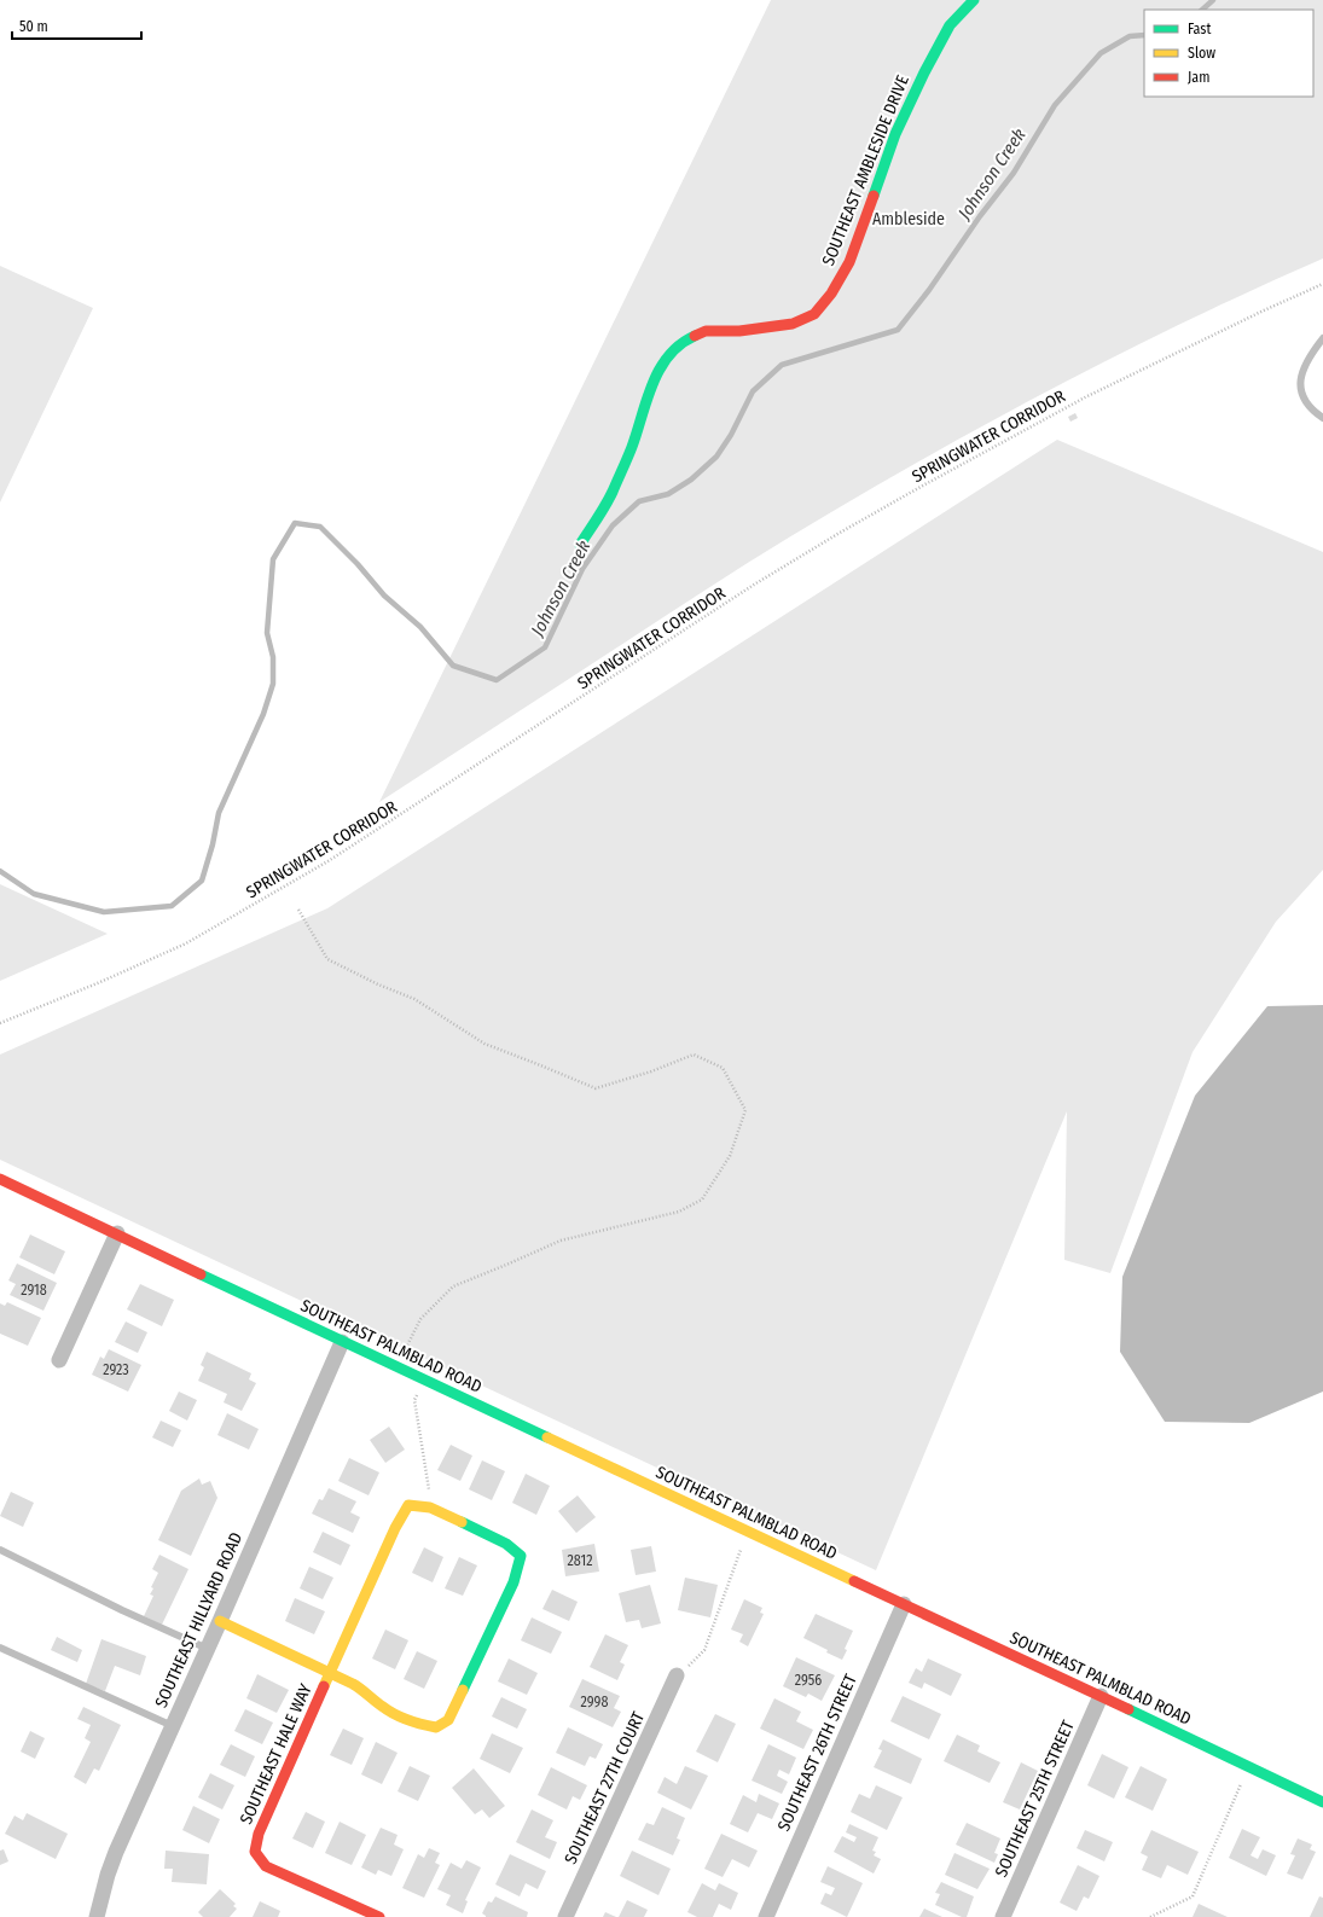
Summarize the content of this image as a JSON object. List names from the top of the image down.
{
  "streets": {
    "street": [
      "SOUTHEAST AMBLESIDE DRIVE",
      "SOUTHEAST PALMBLAD ROAD",
      "SOUTHEAST HILLYARD ROAD",
      "SOUTHEAST 26TH STREET",
      "SOUTHEAST HALE WAY",
      "SOUTHEAST 27TH COURT",
      "SOUTHEAST 25TH STREET"
    ],
    "path": ["SPRINGWATER CORRIDOR"]
  },
  "crossings": [
    ["SOUTHEAST PALMBLAD ROAD", "SOUTHEAST HILLYARD ROAD"],
    ["SOUTHEAST PALMBLAD ROAD", "SOUTHEAST 26TH STREET"],
    ["SOUTHEAST PALMBLAD ROAD", "SOUTHEAST 25TH STREET"]
  ],
  "water": ["Johnson Creek"],
  "parks": ["Ambleside"],
  "house_numbers": [
    "2918",
    "2923",
    "2812",
    "2956",
    "2998"
  ],
  "legend": ["Fast", "Slow", "Jam"],
  "scale_bar": "50 m"
}
